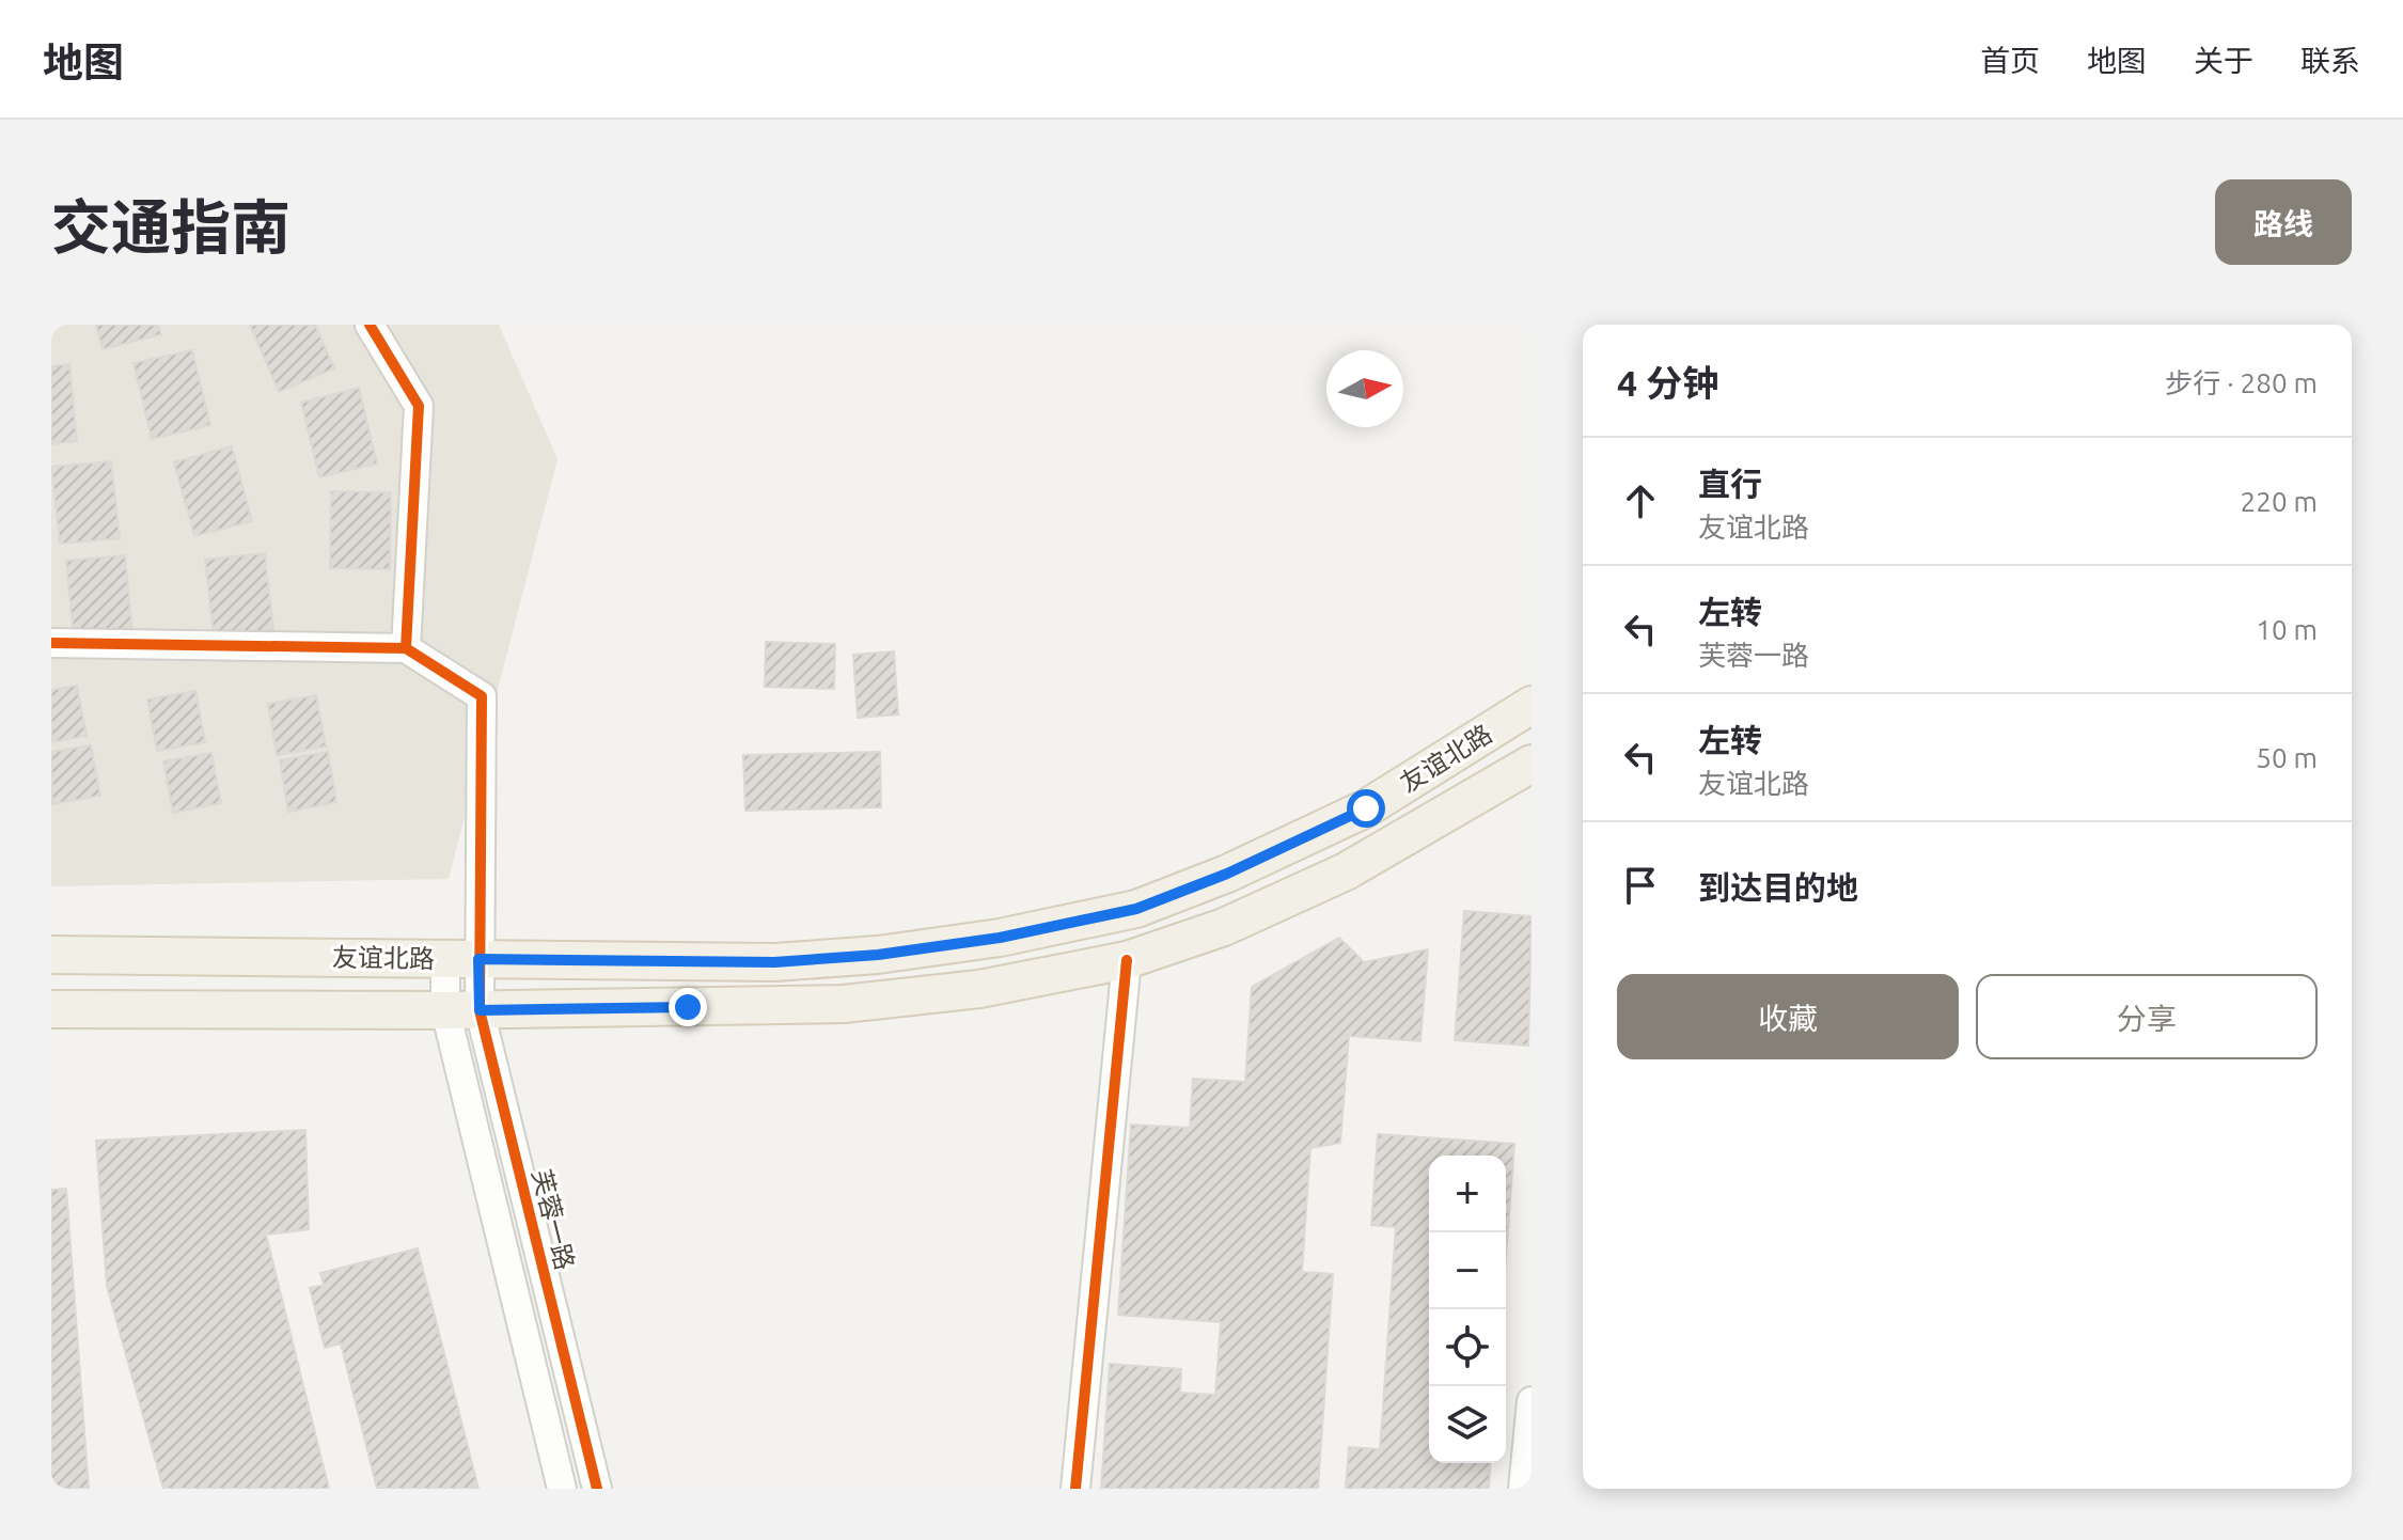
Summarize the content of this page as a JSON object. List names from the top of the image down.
{
  "streets": {
    "main road": ["友谊北路"],
    "street": ["芙蓉一路"]
  },
  "crossings": [
    ["友谊北路", "芙蓉一路"]
  ],
  "north": "right",
  "page": {
    "header": "地图",
    "nav": [
      "首页",
      "地图",
      "关于",
      "联系"
    ],
    "title": "交通指南",
    "buttons": [
      "路线",
      ["收藏", "分享"]
    ],
    "heading": ["4 分钟", "步行 · 280 m"],
    "list": [
      ["直行", "友谊北路", "220 m"],
      ["左转", "芙蓉一路", "10 m"],
      ["左转", "友谊北路", "50 m"],
      "到达目的地"
    ],
    "map_buttons": ["+", "−"]
  }
}
